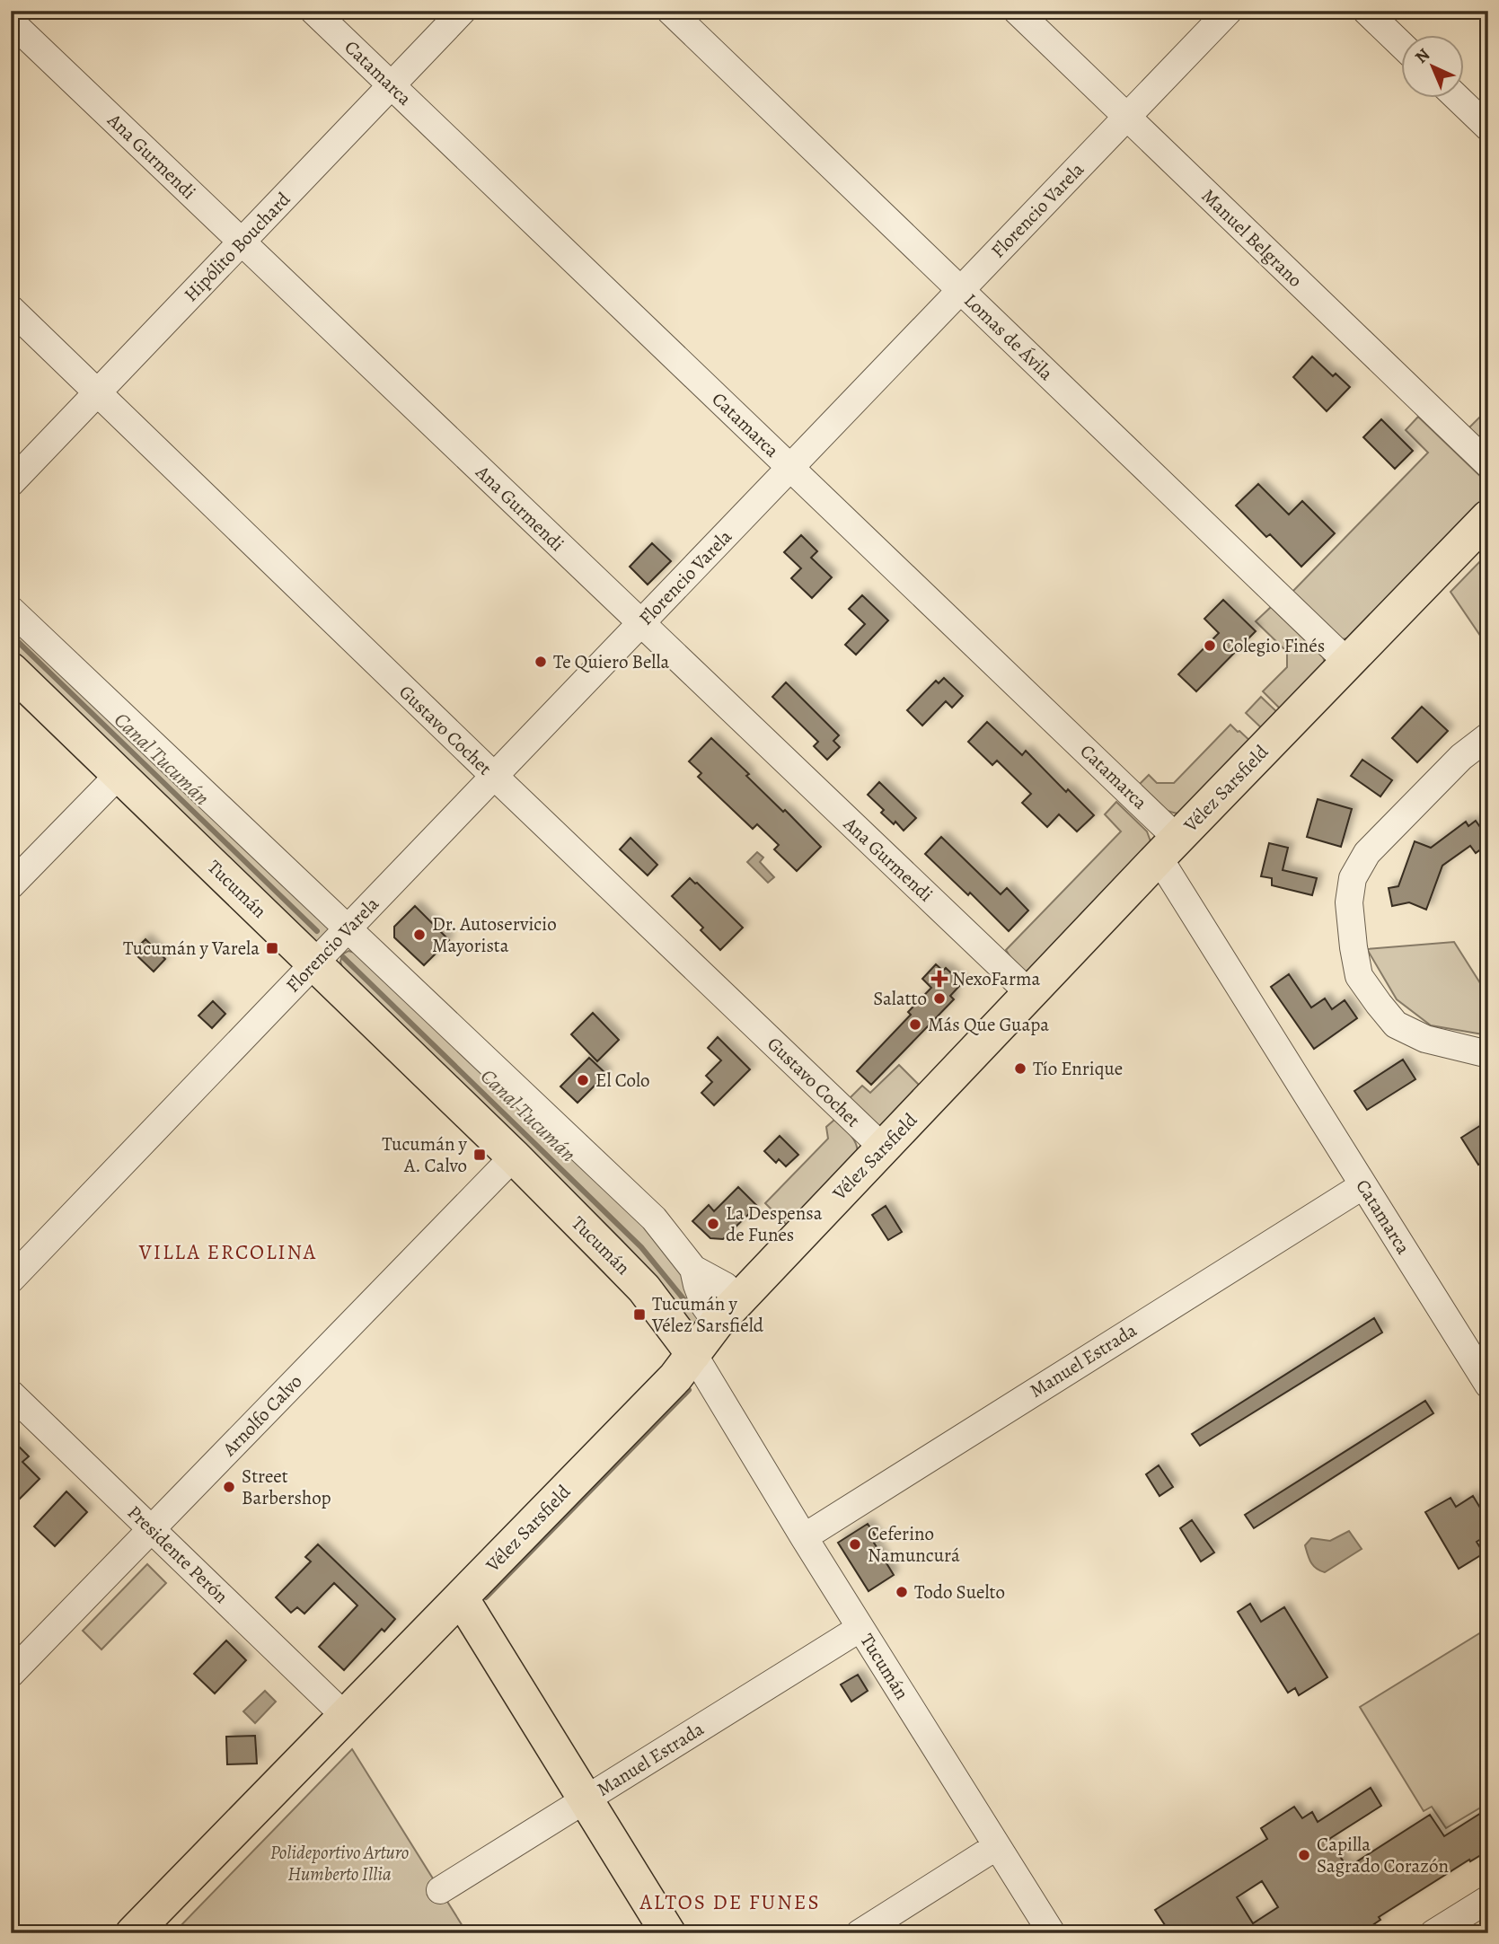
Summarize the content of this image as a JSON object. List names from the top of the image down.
{
  "streets": {
    "main road": ["Vélez Sarsfield", "Tucumán"],
    "street": [
      "Catamarca",
      "Ana Gurmendi",
      "Florencio Varela",
      "Manuel Belgrano",
      "Hipólito Bouchard",
      "Lomas de Ávila",
      "Gustavo Cochet",
      "Manuel Estrada",
      "Arnolfo Calvo",
      "Presidente Perón"
    ]
  },
  "crossings": [
    ["Catamarca", "Florencio Varela"],
    ["Catamarca", "Hipólito Bouchard"],
    ["Catamarca", "Vélez Sarsfield"],
    ["Catamarca", "Manuel Estrada"],
    ["Ana Gurmendi", "Florencio Varela"],
    ["Ana Gurmendi", "Hipólito Bouchard"],
    ["Ana Gurmendi", "Vélez Sarsfield"],
    ["Florencio Varela", "Manuel Belgrano"],
    ["Florencio Varela", "Lomas de Ávila"],
    ["Florencio Varela", "Gustavo Cochet"],
    ["Florencio Varela", "Tucumán"],
    ["Hipólito Bouchard", "Gustavo Cochet"],
    ["Lomas de Ávila", "Vélez Sarsfield"],
    ["Gustavo Cochet", "Vélez Sarsfield"],
    ["Vélez Sarsfield", "Tucumán"],
    ["Vélez Sarsfield", "Presidente Perón"],
    ["Tucumán", "Manuel Estrada"],
    ["Tucumán", "Arnolfo Calvo"],
    ["Arnolfo Calvo", "Presidente Perón"]
  ],
  "districts": ["VILLA ERCOLINA", "ALTOS DE FUNES"],
  "water": ["Canal Tucumán"],
  "parks": ["Polideportivo Arturo Humberto Illia"],
  "places": {
    "other": [
      "Colegio Finés",
      "Te Quiero Bella",
      "Dr. Autoservicio Mayorista",
      "Salatto",
      "Más Que Guapa",
      "Tío Enrique",
      "El Colo",
      "La Despensa de Funes",
      "Street Barbershop",
      "Ceferino Namuncurá",
      "Todo Suelto",
      "Capilla Sagrado Corazón"
    ],
    "transit": ["Tucumán y Varela", "Tucumán y A. Calvo", "Tucumán y Vélez Sarsfield"],
    "health": ["NexoFarma"]
  },
  "north": "top left"
}
